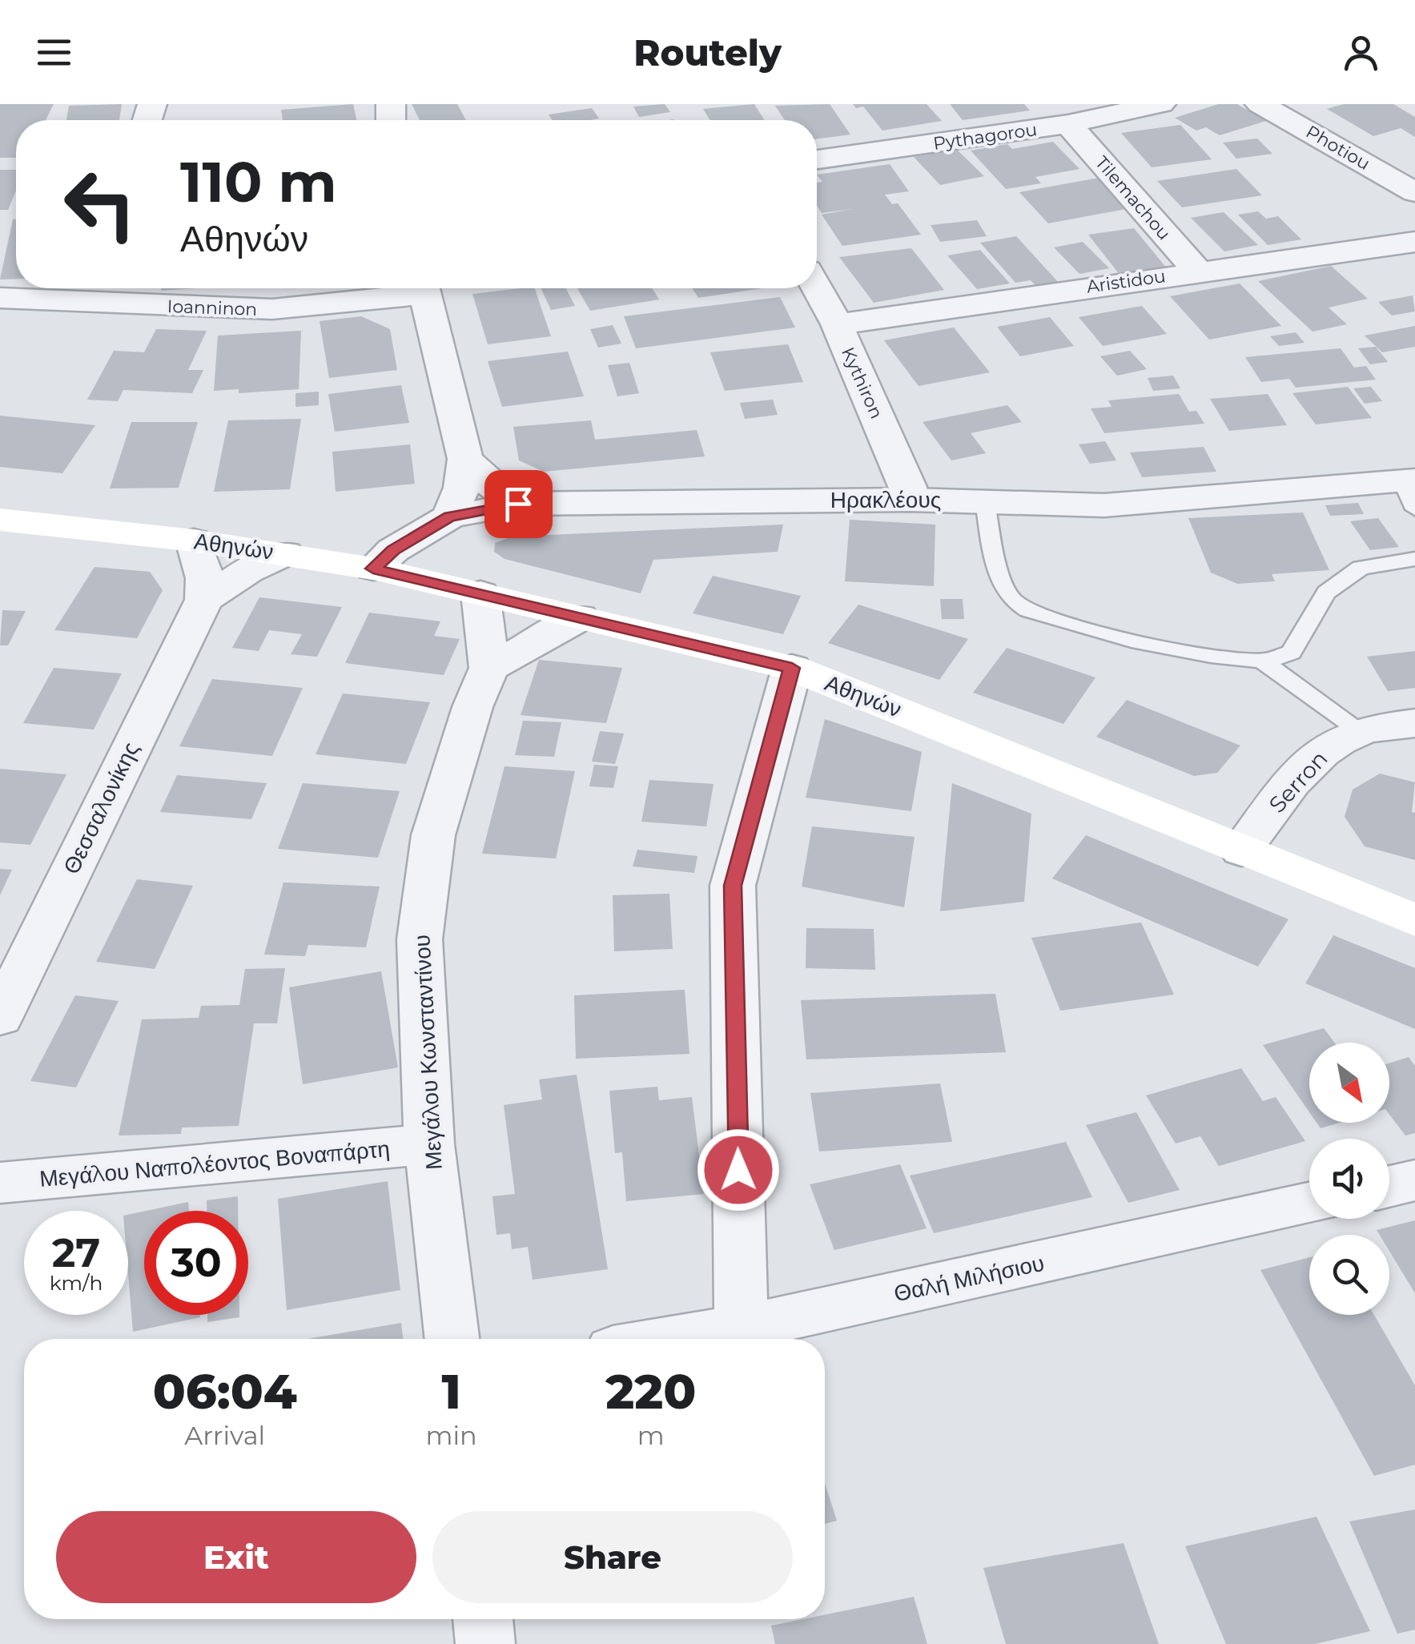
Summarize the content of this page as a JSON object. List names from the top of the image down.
{
  "streets": {
    "main road": ["Αθηνών"],
    "street": [
      "Pythagorou",
      "Photiou",
      "Tilemachou",
      "Aristidou",
      "Ioanninon",
      "Kythiron",
      "Ηρακλέους",
      "Serron",
      "Θεσσαλονίκης",
      "Μεγάλου Κωνσταντίνου",
      "Μεγάλου Ναπολέοντος Βοναπάρτη",
      "Θαλή Μιλήσιου"
    ]
  },
  "crossings": [
    ["Pythagorou", "Tilemachou"],
    ["Tilemachou", "Aristidou"],
    ["Aristidou", "Kythiron"],
    ["Kythiron", "Ηρακλέους"],
    ["Ηρακλέους", "Αθηνών"],
    ["Αθηνών", "Serron"],
    ["Αθηνών", "Μεγάλου Κωνσταντίνου"],
    ["Μεγάλου Κωνσταντίνου", "Μεγάλου Ναπολέοντος Βοναπάρτη"]
  ],
  "north": "bottom right",
  "page": {
    "header": "Routely",
    "turn": ["110 m", "Αθηνών"],
    "speed": "27 km/h",
    "limit": "30",
    "eta": [
      "06:04",
      "Arrival",
      "1",
      "min",
      "220",
      "m"
    ],
    "buttons": ["Exit", "Share"]
  }
}
